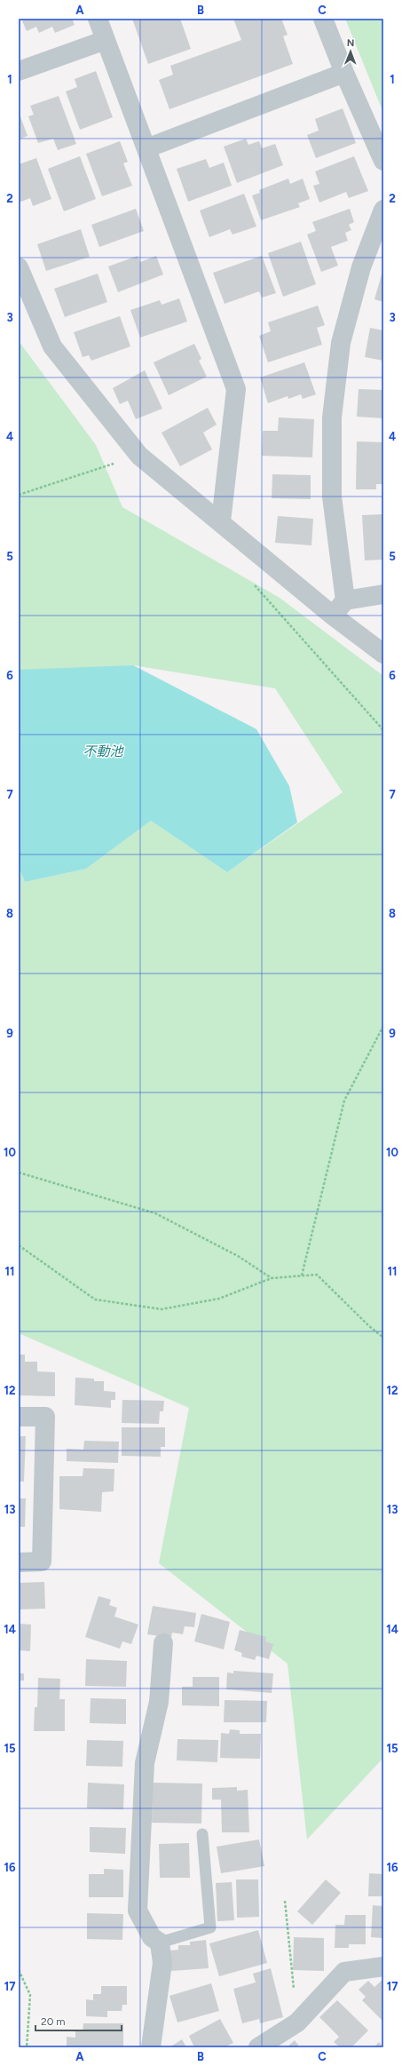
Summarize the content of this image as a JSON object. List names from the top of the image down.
{
  "water": ["不動池"],
  "scale_bar": "20 m",
  "north": "top",
  "grid": {
    "columns": ["A", "B", "C"],
    "rows": [
      "1",
      "2",
      "3",
      "4",
      "5",
      "6",
      "7",
      "8",
      "9",
      "10",
      "11",
      "12",
      "13",
      "14",
      "15",
      "16",
      "17"
    ]
  }
}
